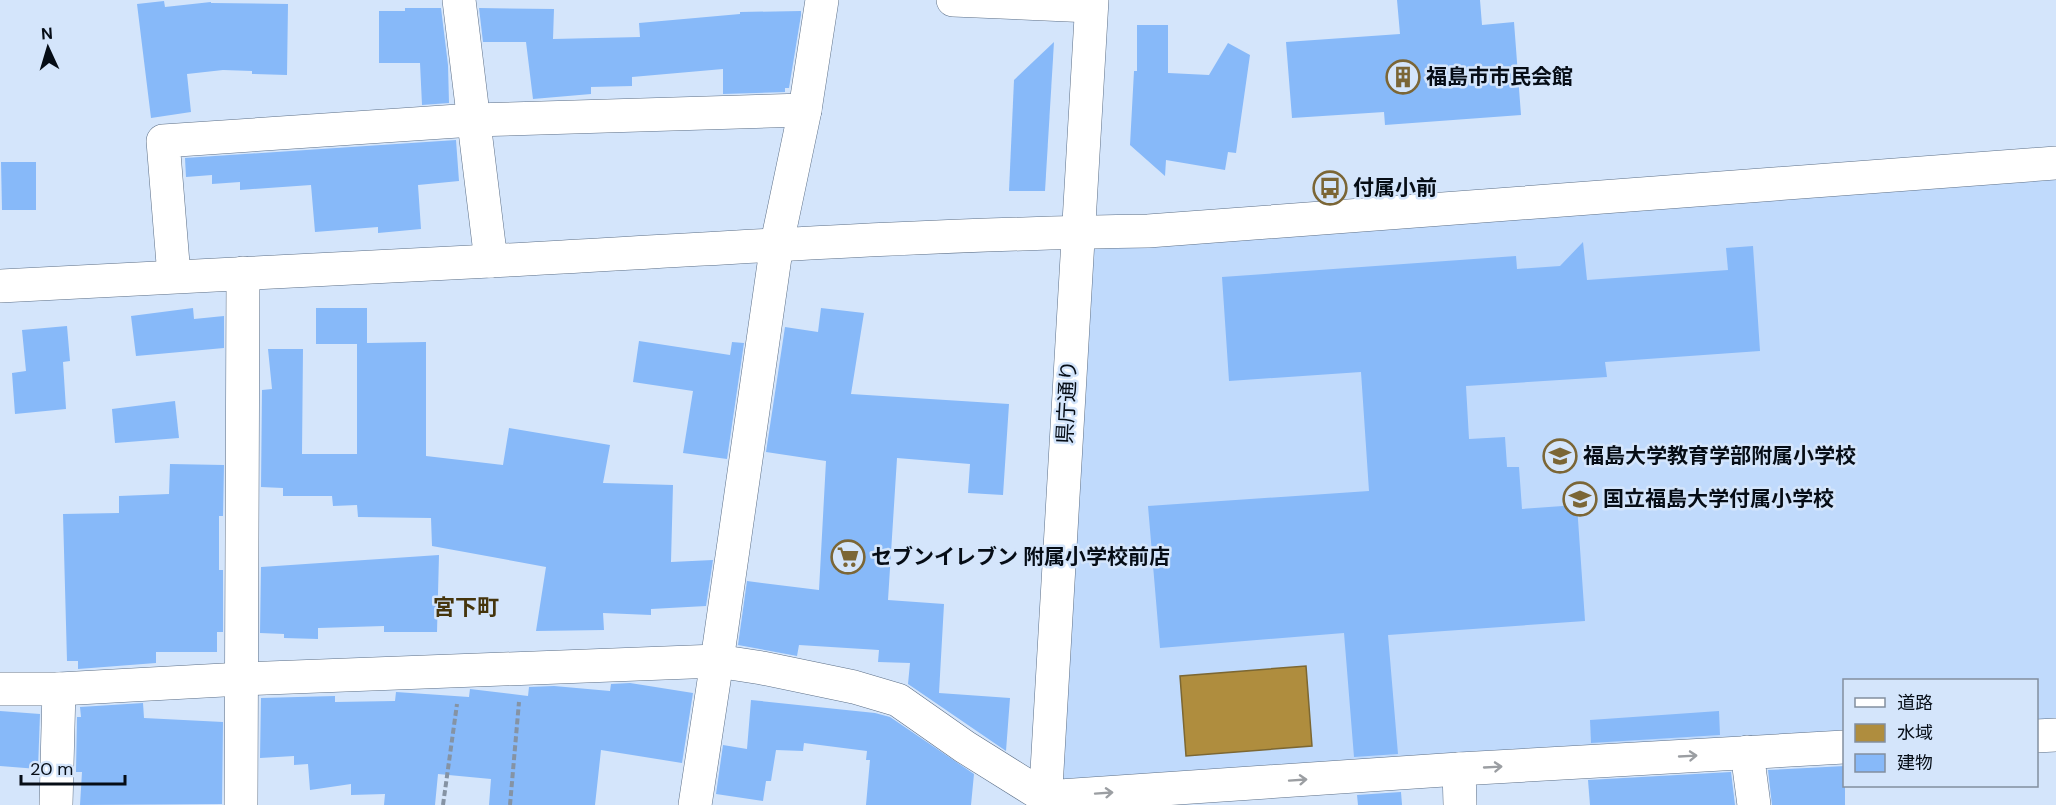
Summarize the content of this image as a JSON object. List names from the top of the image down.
{
  "streets": {
    "street": ["県庁通り"]
  },
  "districts": ["宮下町"],
  "places": {
    "building": ["福島市市民会館"],
    "bus stop": ["付属小前"],
    "school or university": ["福島大学教育学部附属小学校", "国立福島大学付属小学校"],
    "supermarket": ["セブンイレブン 附属小学校前店"]
  },
  "legend": ["道路", "水域", "建物"],
  "scale_bar": "20 m",
  "north": "top"
}
